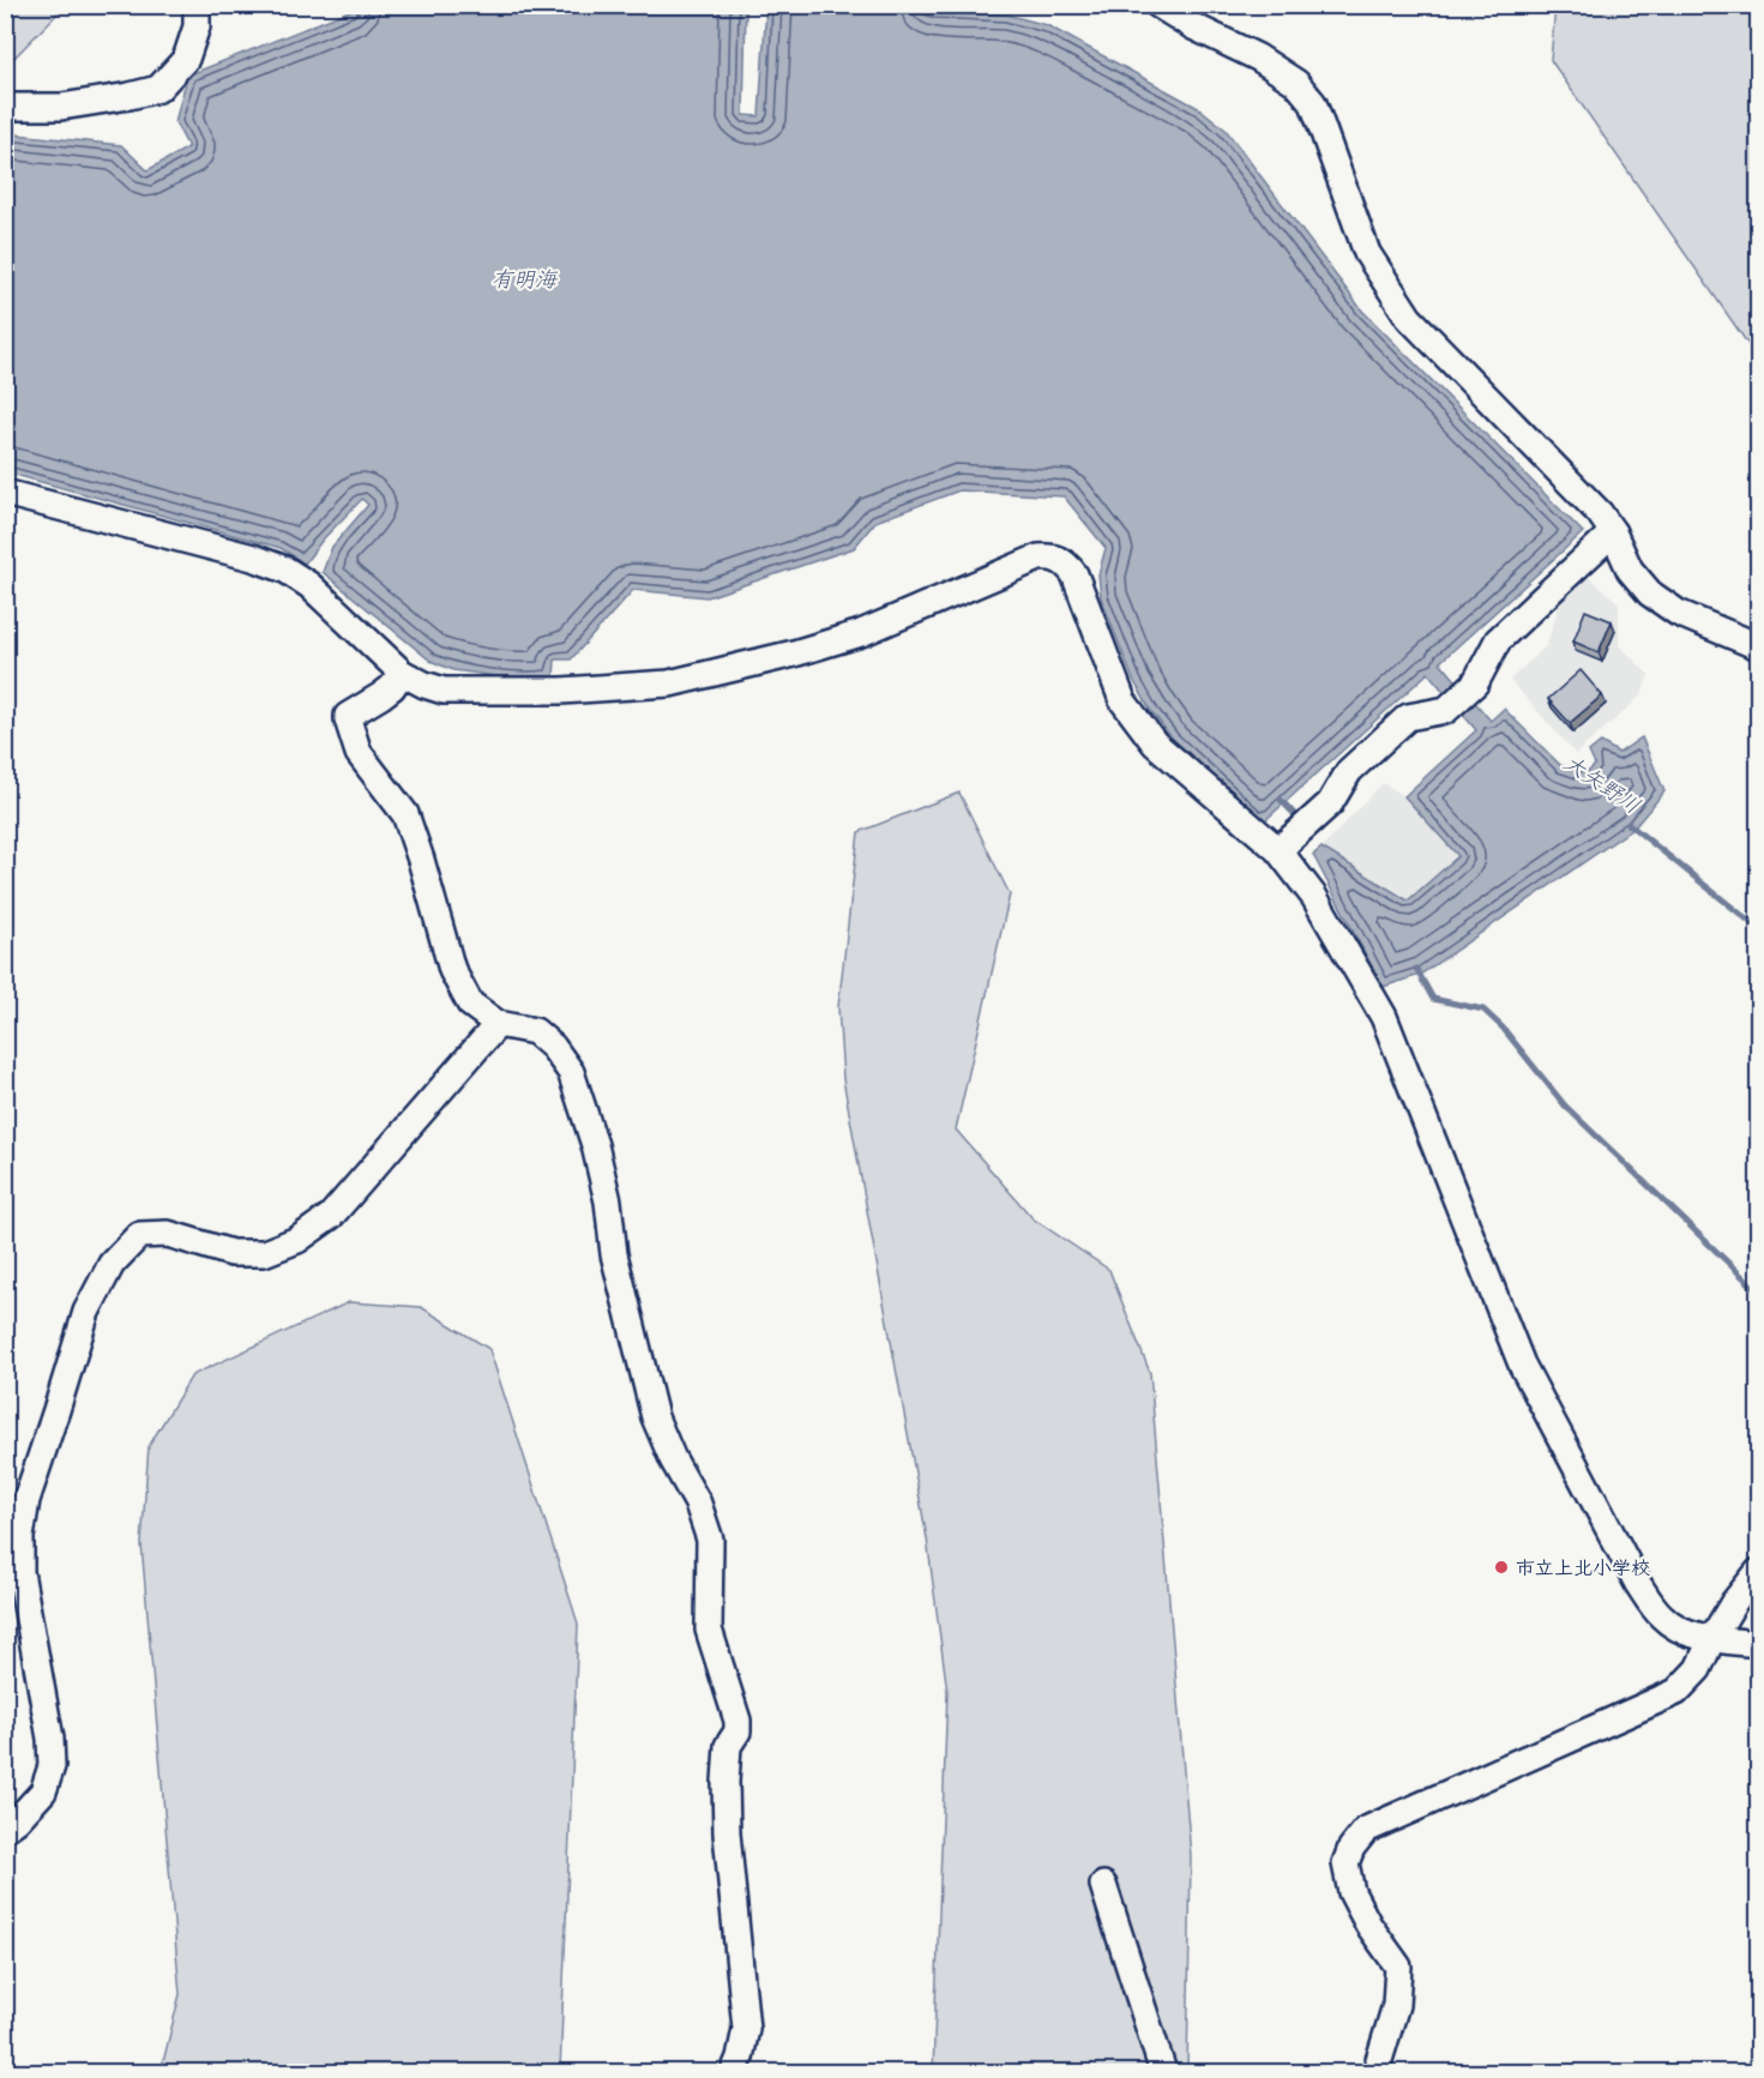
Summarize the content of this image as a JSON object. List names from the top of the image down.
{
  "water": ["有明海", "大矢野川"],
  "places": ["市立上北小学校"]
}
